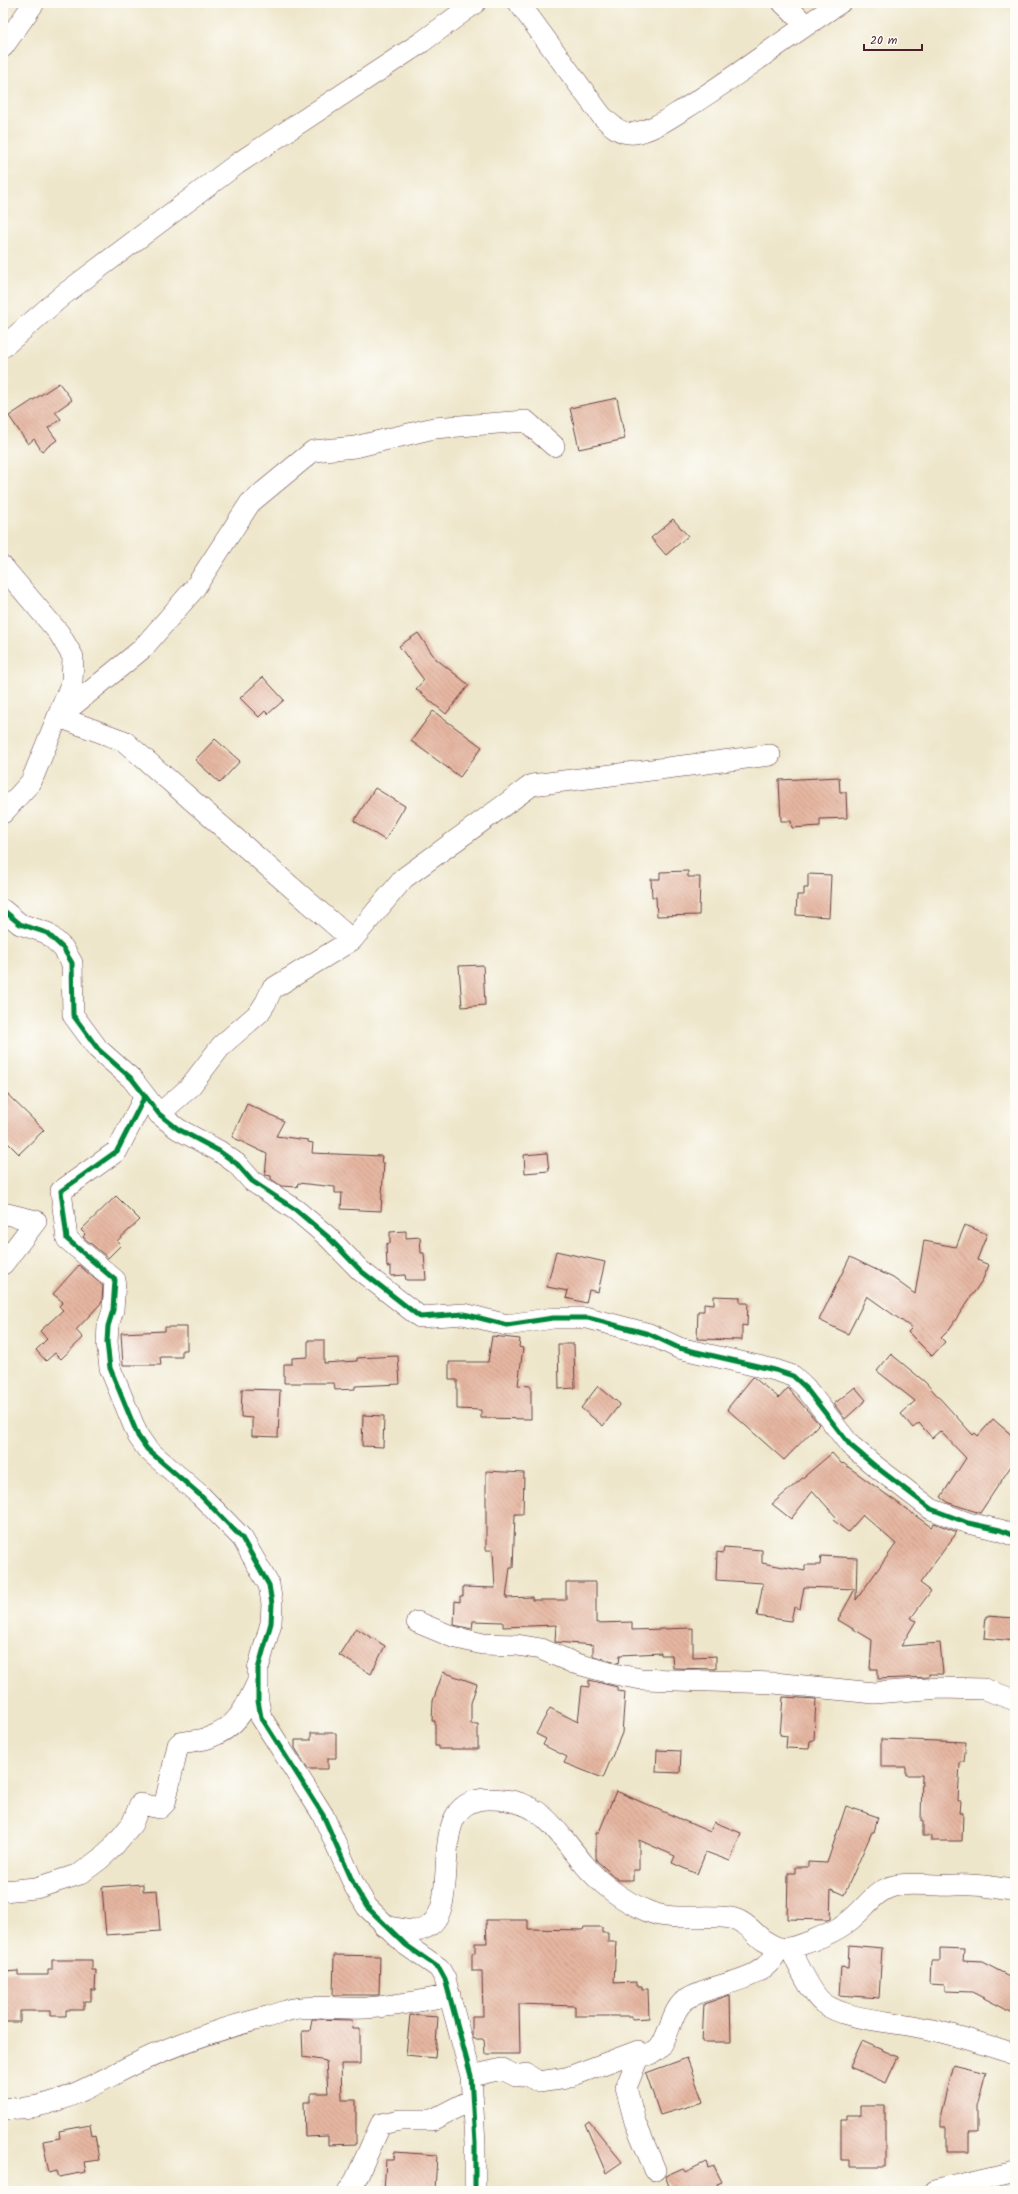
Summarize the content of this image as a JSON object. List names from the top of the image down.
{
  "scale_bar": "20 m"
}
